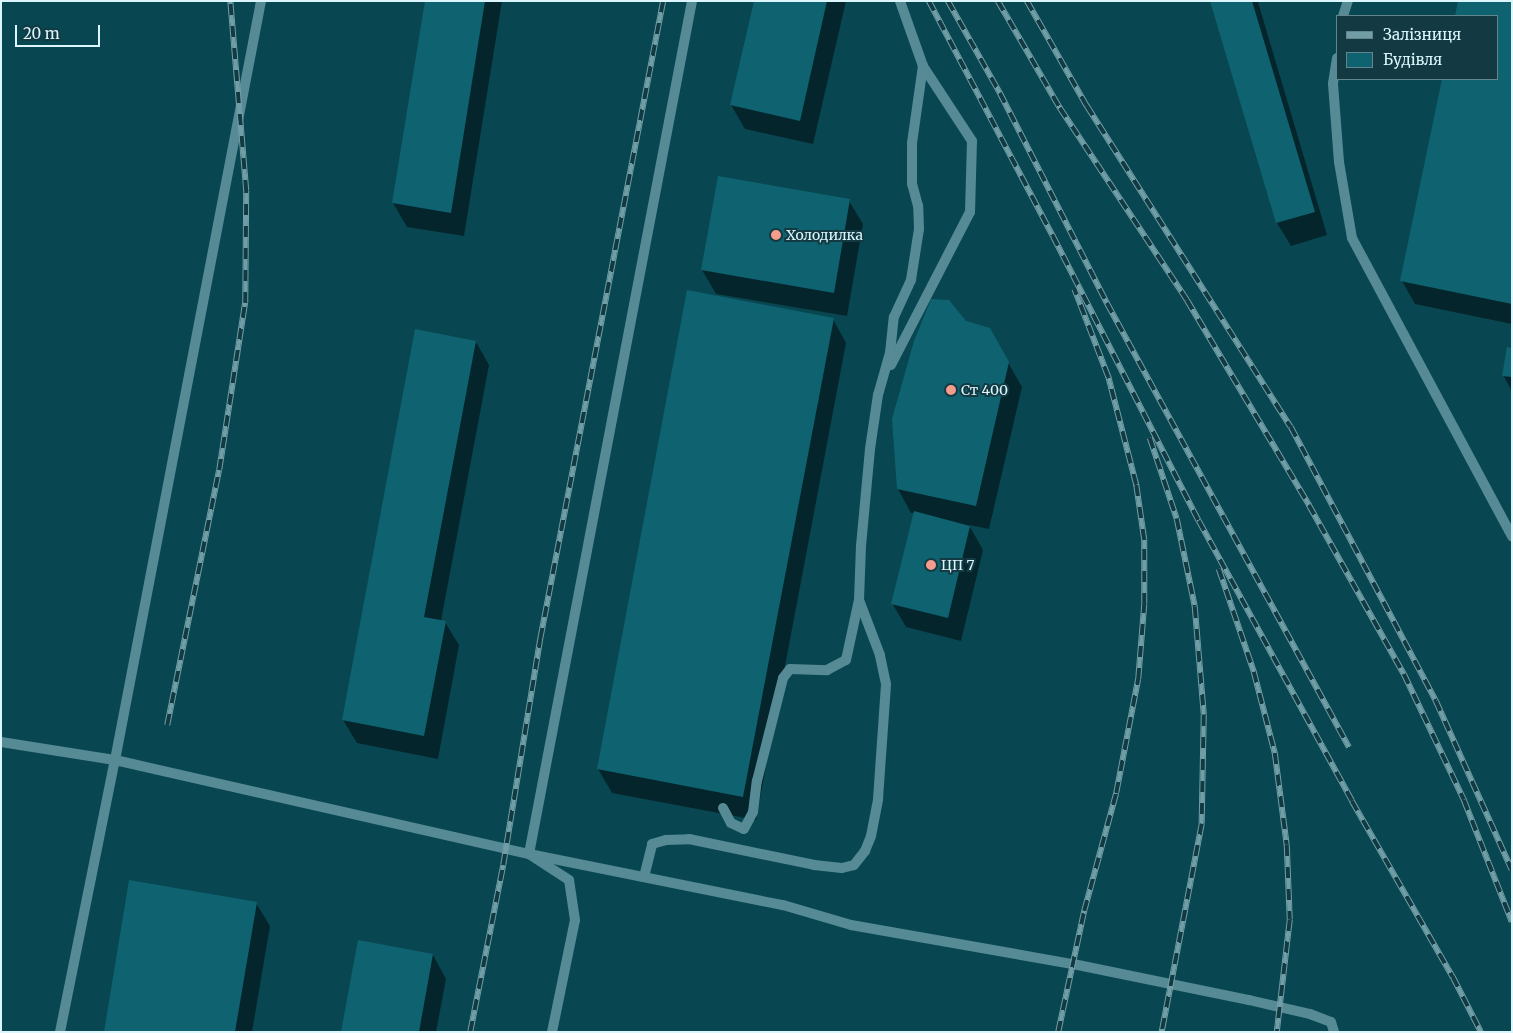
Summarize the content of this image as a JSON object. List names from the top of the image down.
{
  "places": ["Холодилка", "Ст 400", "ЦП 7"],
  "legend": ["Залізниця", "Будівля"],
  "scale_bar": "20 m"
}
